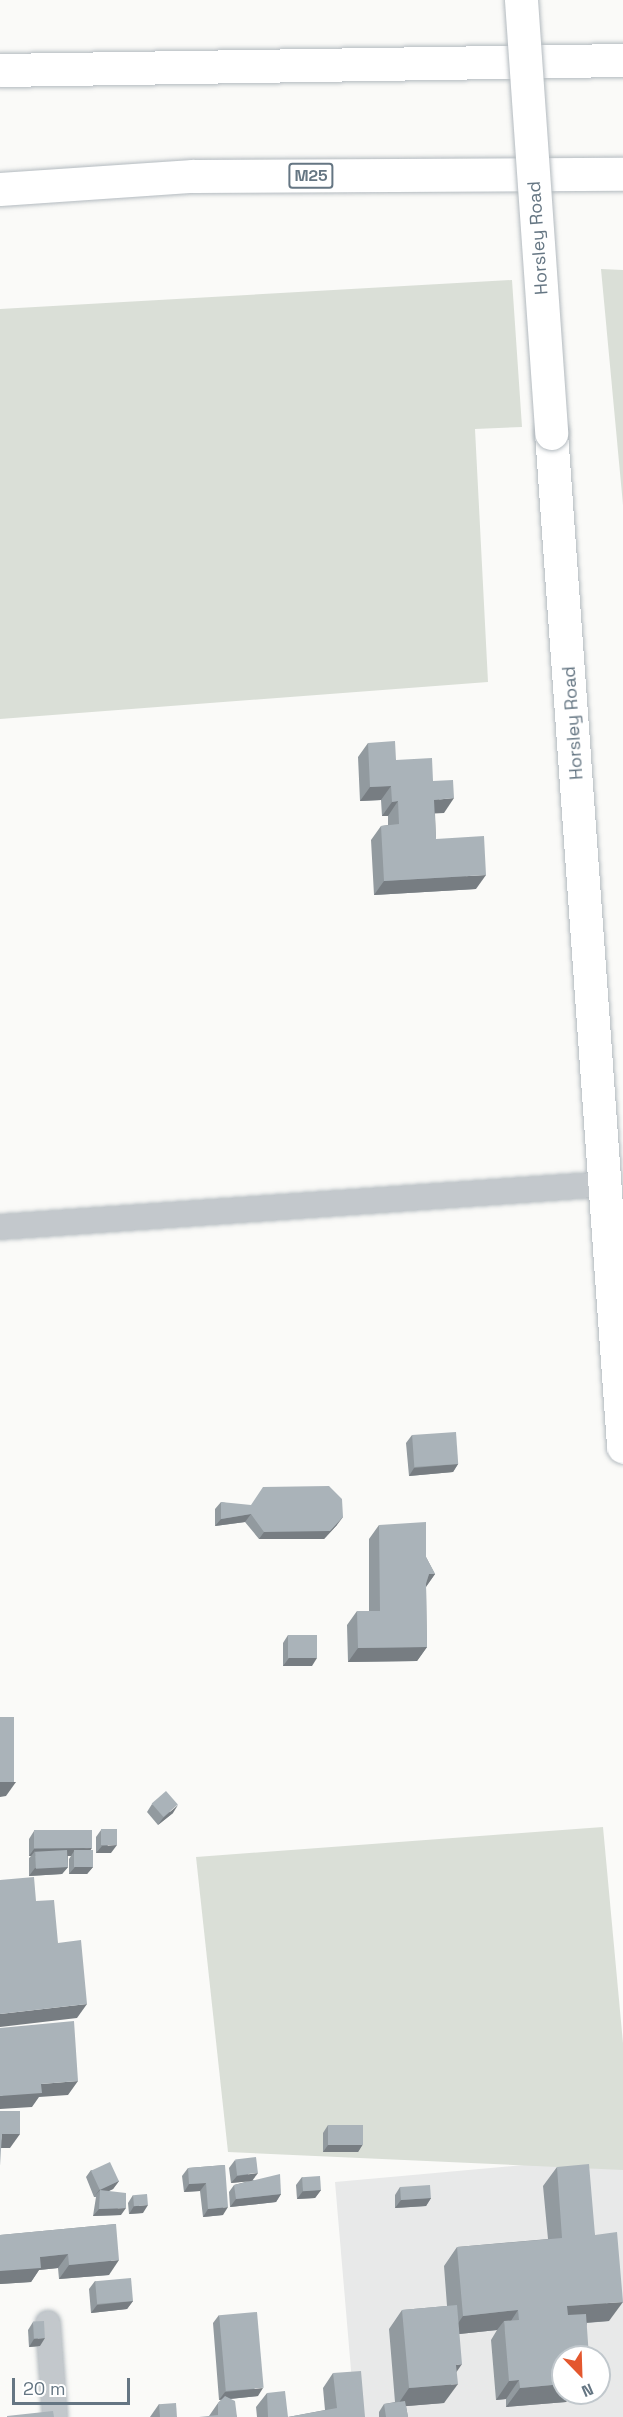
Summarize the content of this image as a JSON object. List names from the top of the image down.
{
  "streets": {
    "main road": ["M25", "Horsley Road"]
  },
  "scale_bar": "20 m",
  "north": "bottom right"
}
